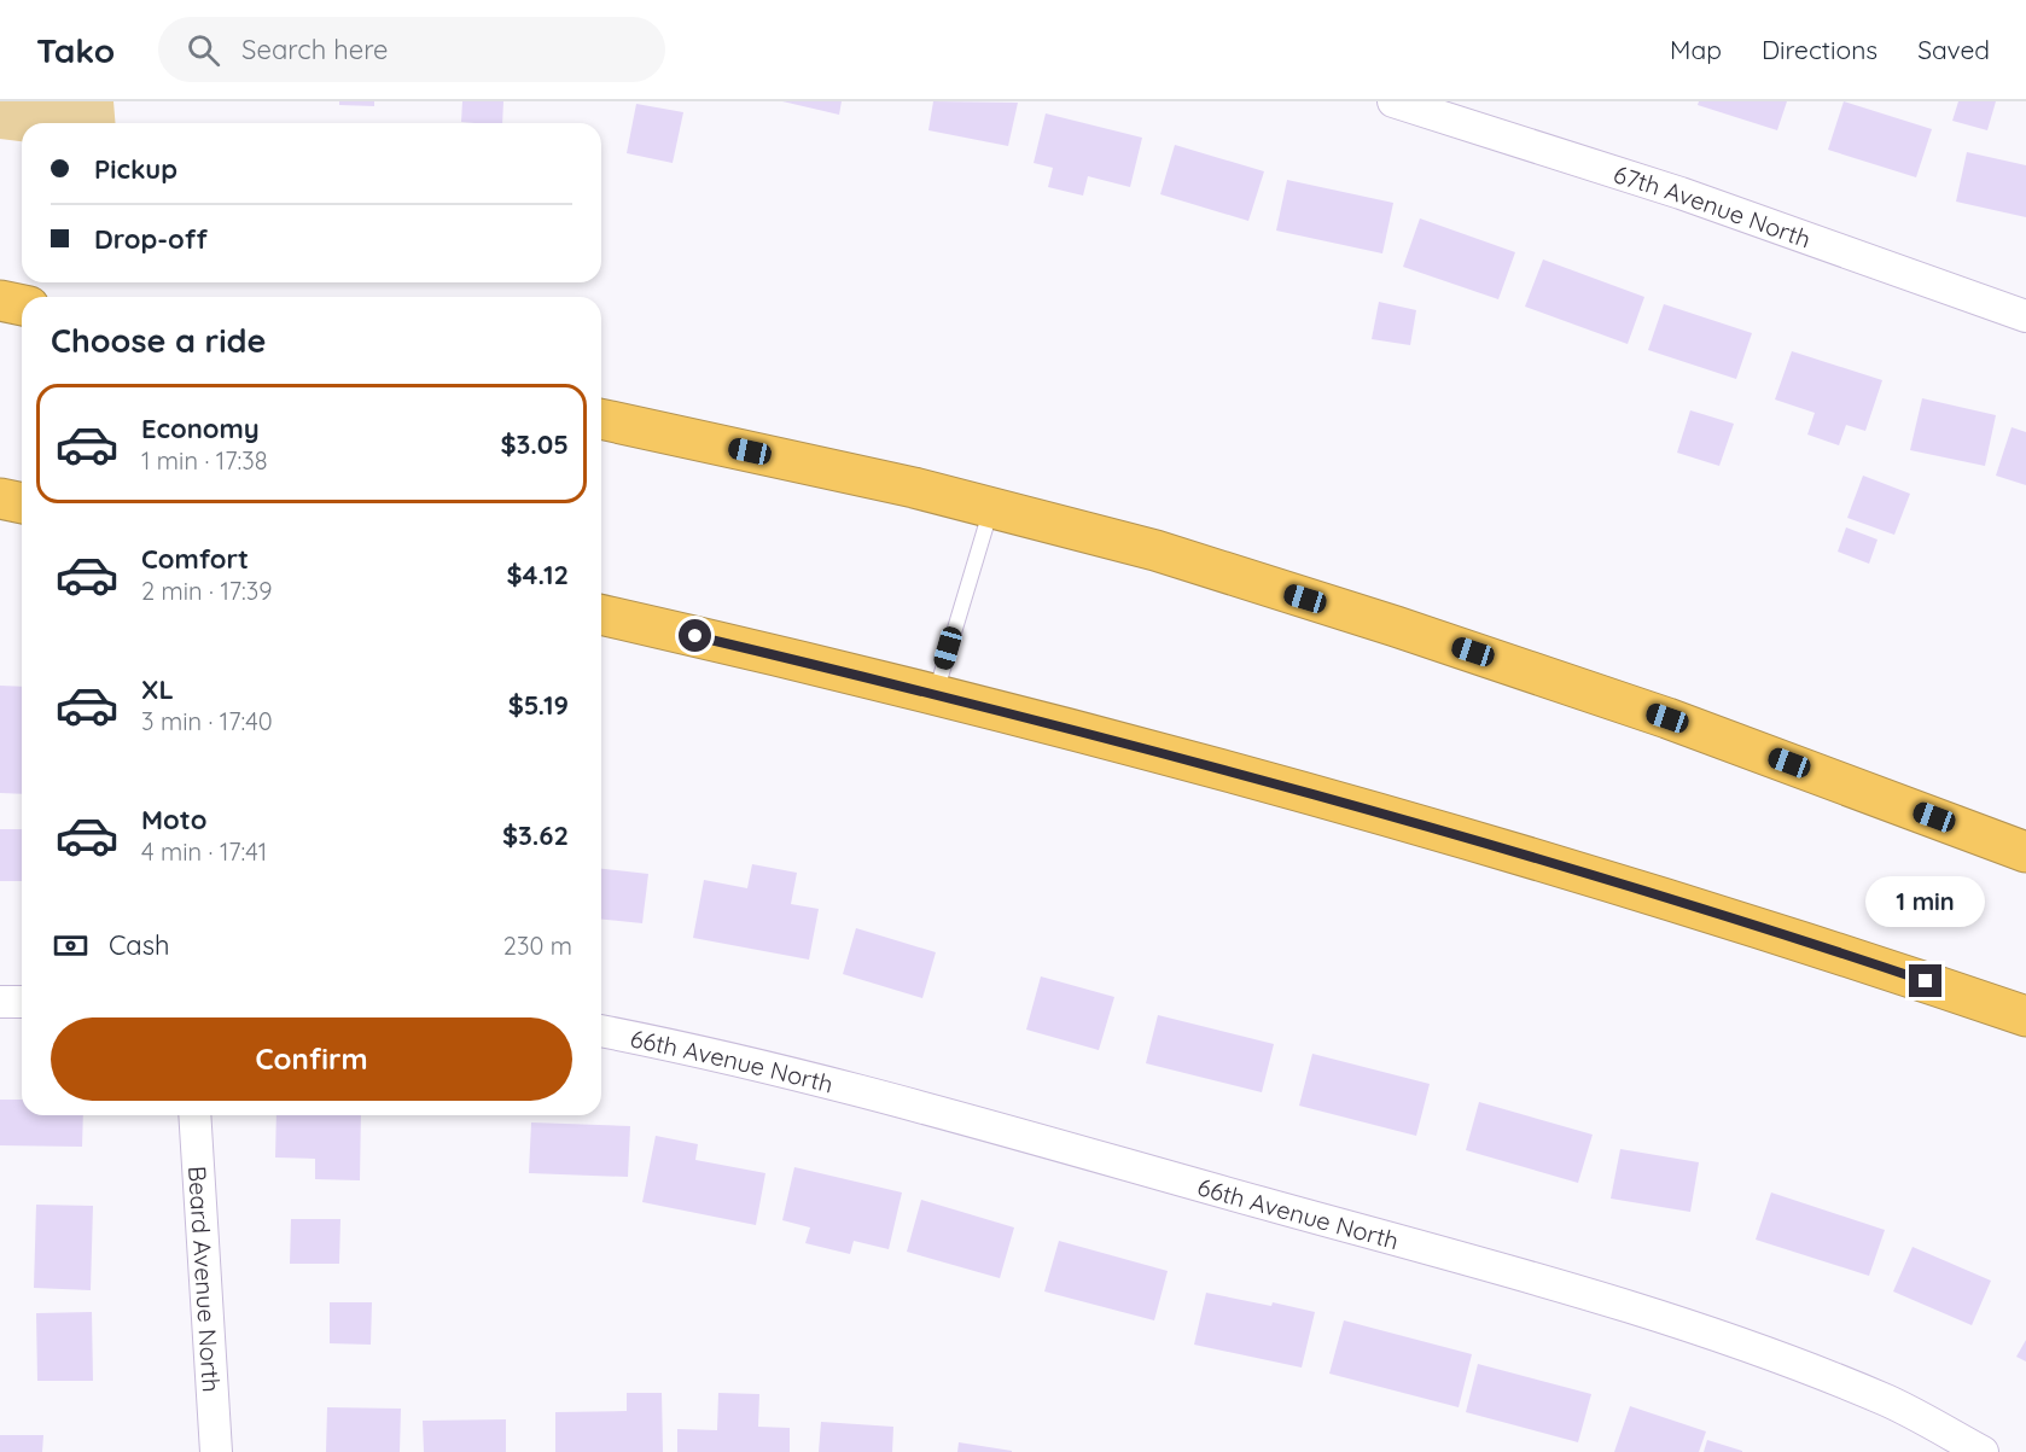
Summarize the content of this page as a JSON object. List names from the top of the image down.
{
  "streets": {
    "street": ["67th Avenue North", "66th Avenue North", "Beard Avenue North"]
  },
  "page": {
    "header": "Tako",
    "search": "Search here",
    "nav": ["Map", "Directions", "Saved"],
    "banner": ["Pickup", "Drop-off"],
    "heading": "Choose a ride",
    "list": [
      {
        "name": "Economy",
        "note": "1 min · 17:38",
        "value": "$3.05"
      },
      {
        "name": "Comfort",
        "note": "2 min · 17:39",
        "value": "$4.12"
      },
      {
        "name": "XL",
        "note": "3 min · 17:40",
        "value": "$5.19"
      },
      {
        "name": "Moto",
        "note": "4 min · 17:41",
        "value": "$3.62"
      }
    ],
    "bubble": "1 min",
    "pay": ["Cash", "230 m"],
    "buttons": "Confirm"
  }
}
